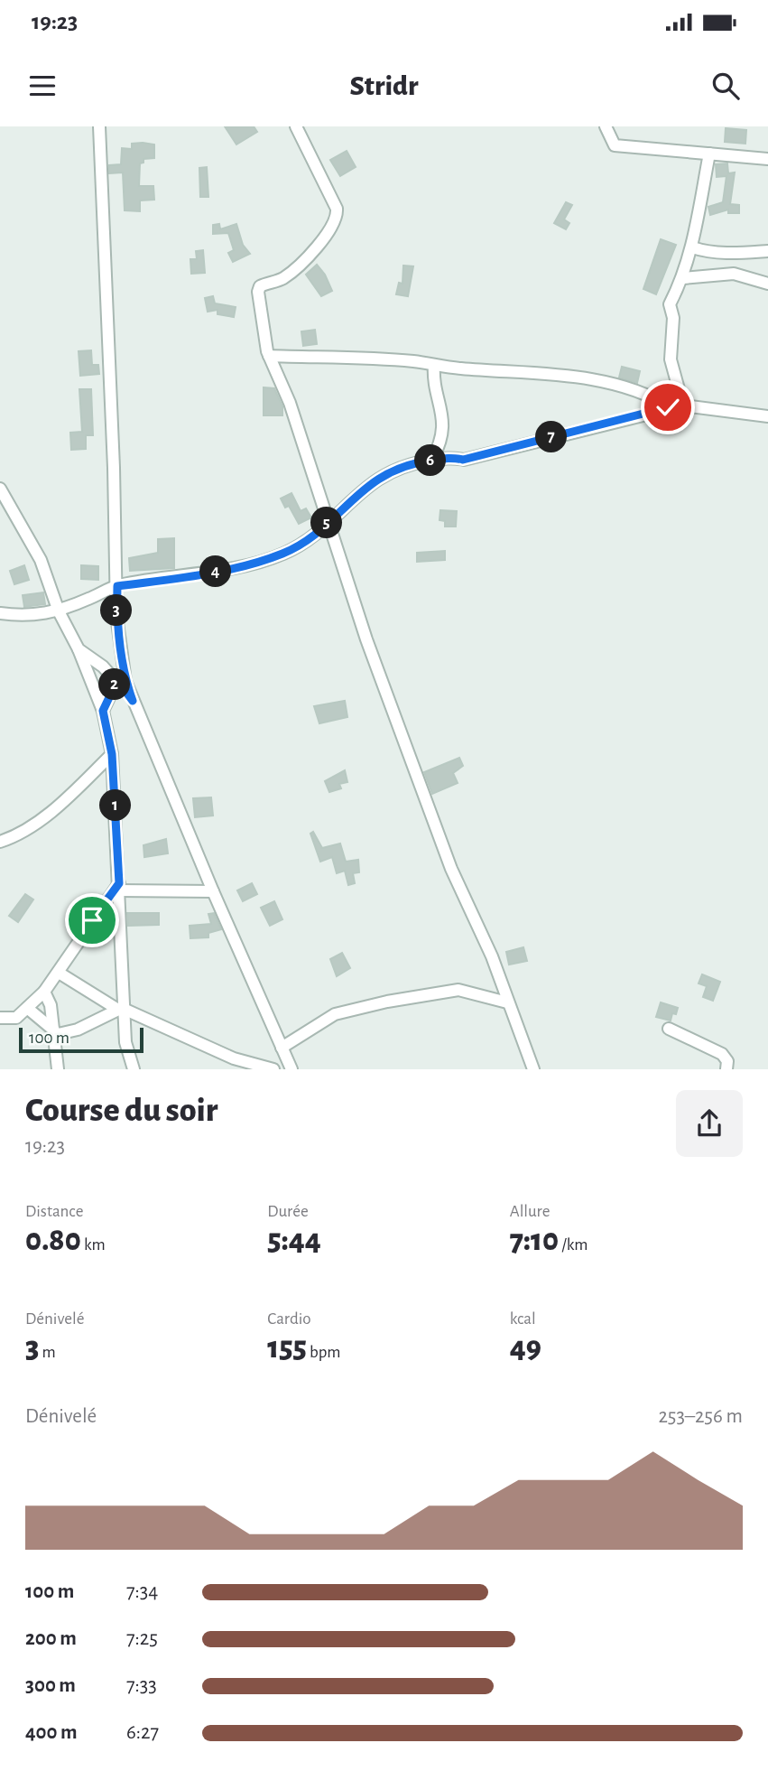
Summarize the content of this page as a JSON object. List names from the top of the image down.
{
  "scale_bar": "100 m",
  "page": {
    "status": "19:23",
    "header": "Stridr",
    "pins": [
      "7",
      "6",
      "5",
      "4",
      "3",
      "2",
      "1"
    ],
    "scale": "100 m",
    "heading": ["Course du soir", "19:23"],
    "stats": [
      ["Distance", "0.80 km"],
      ["Durée", "5:44"],
      ["Allure", "7:10 /km"],
      ["Dénivelé", "3 m"],
      ["Cardio", "155 bpm"],
      ["kcal", "49"]
    ],
    "chart": ["Dénivelé", "253–256 m"],
    "list": [
      {
        "name": "100 m",
        "note": "7:34"
      },
      {
        "name": "200 m",
        "note": "7:25"
      },
      {
        "name": "300 m",
        "note": "7:33"
      },
      {
        "name": "400 m",
        "note": "6:27"
      }
    ]
  }
}
